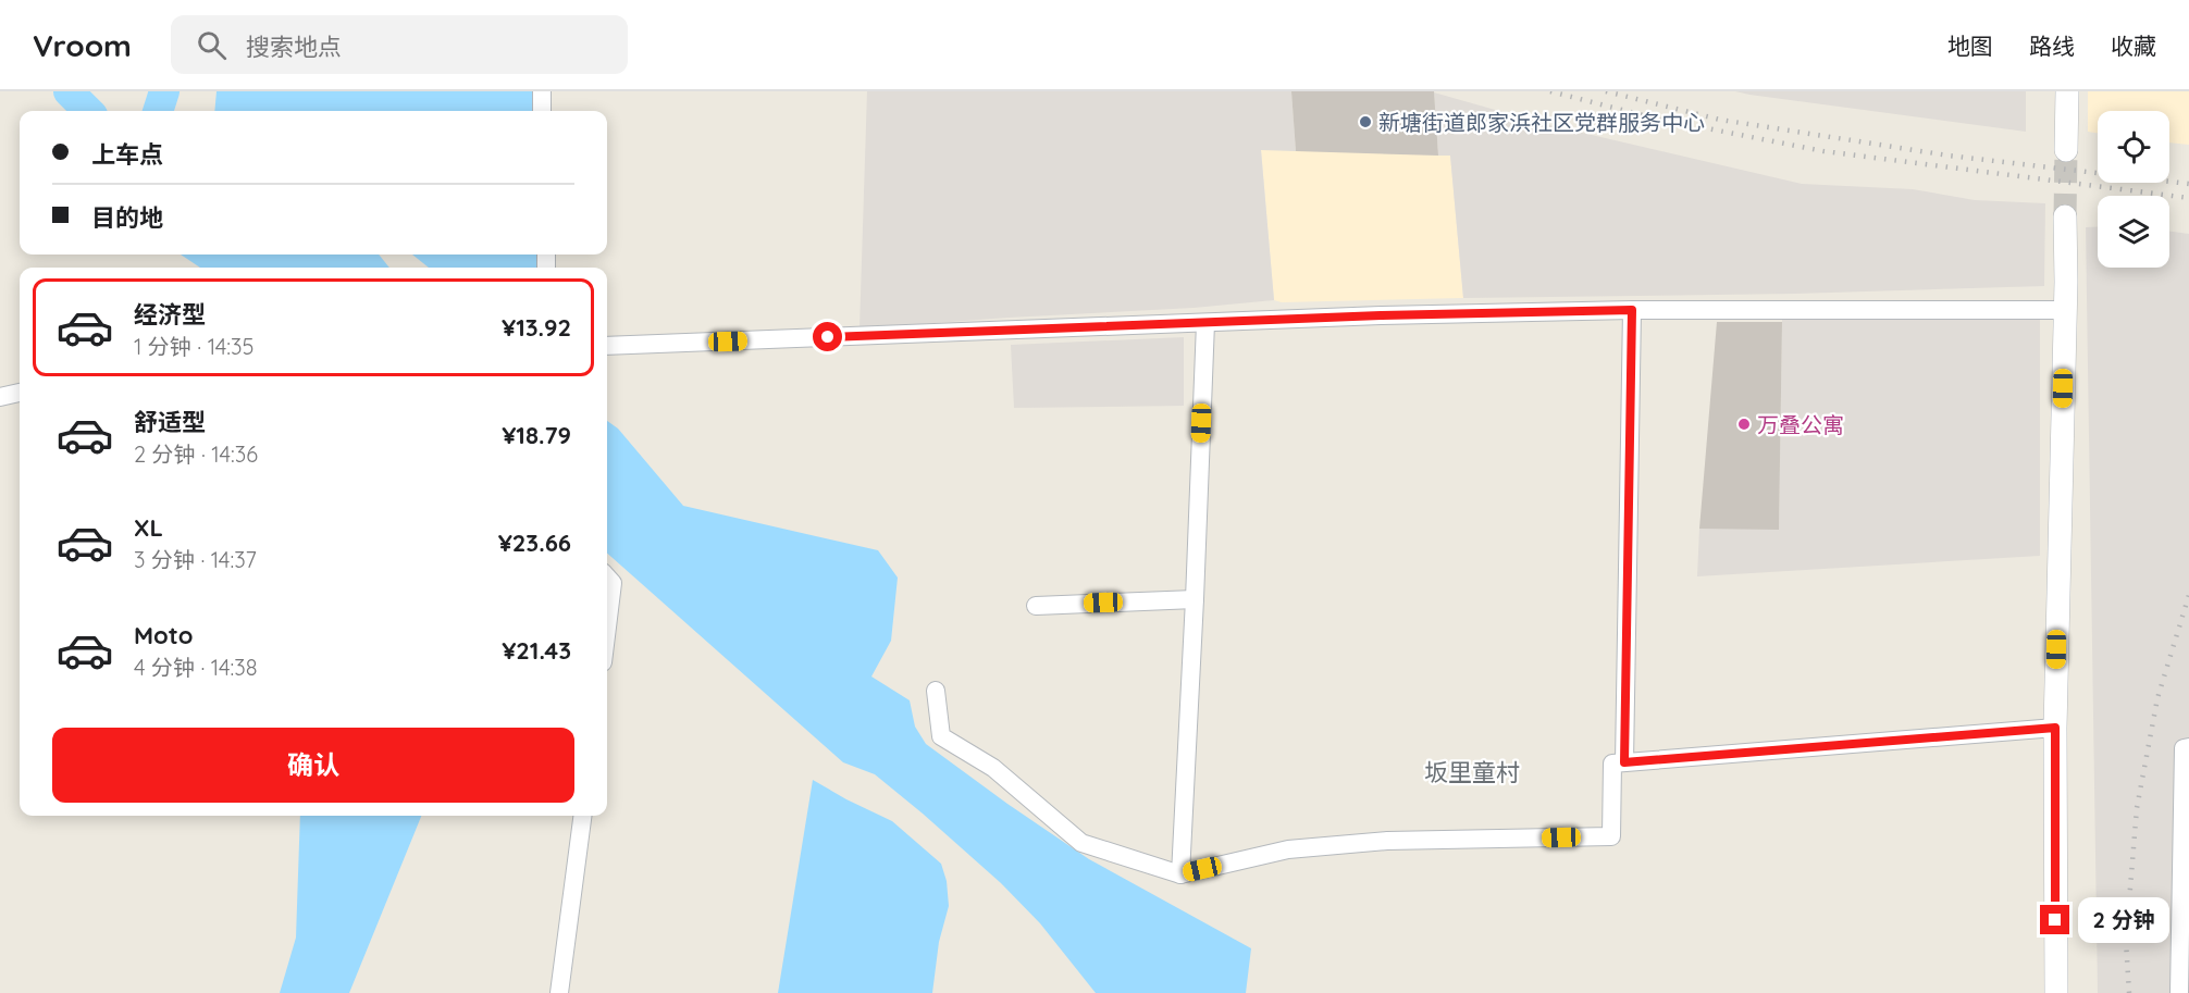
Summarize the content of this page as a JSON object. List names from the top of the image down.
{
  "districts": ["坂里童村"],
  "places": ["新塘街道郎家浜社区党群服务中心", "万叠公寓"],
  "page": {
    "header": "Vroom",
    "search": "搜索地点",
    "nav": ["地图", "路线", "收藏"],
    "banner": ["上车点", "目的地"],
    "list": [
      {
        "name": "经济型",
        "note": "1 分钟 · 14:35",
        "value": "¥13.92"
      },
      {
        "name": "舒适型",
        "note": "2 分钟 · 14:36",
        "value": "¥18.79"
      },
      {
        "name": "XL",
        "note": "3 分钟 · 14:37",
        "value": "¥23.66"
      },
      {
        "name": "Moto",
        "note": "4 分钟 · 14:38",
        "value": "¥21.43"
      }
    ],
    "buttons": "确认",
    "bubble": "2 分钟"
  }
}
